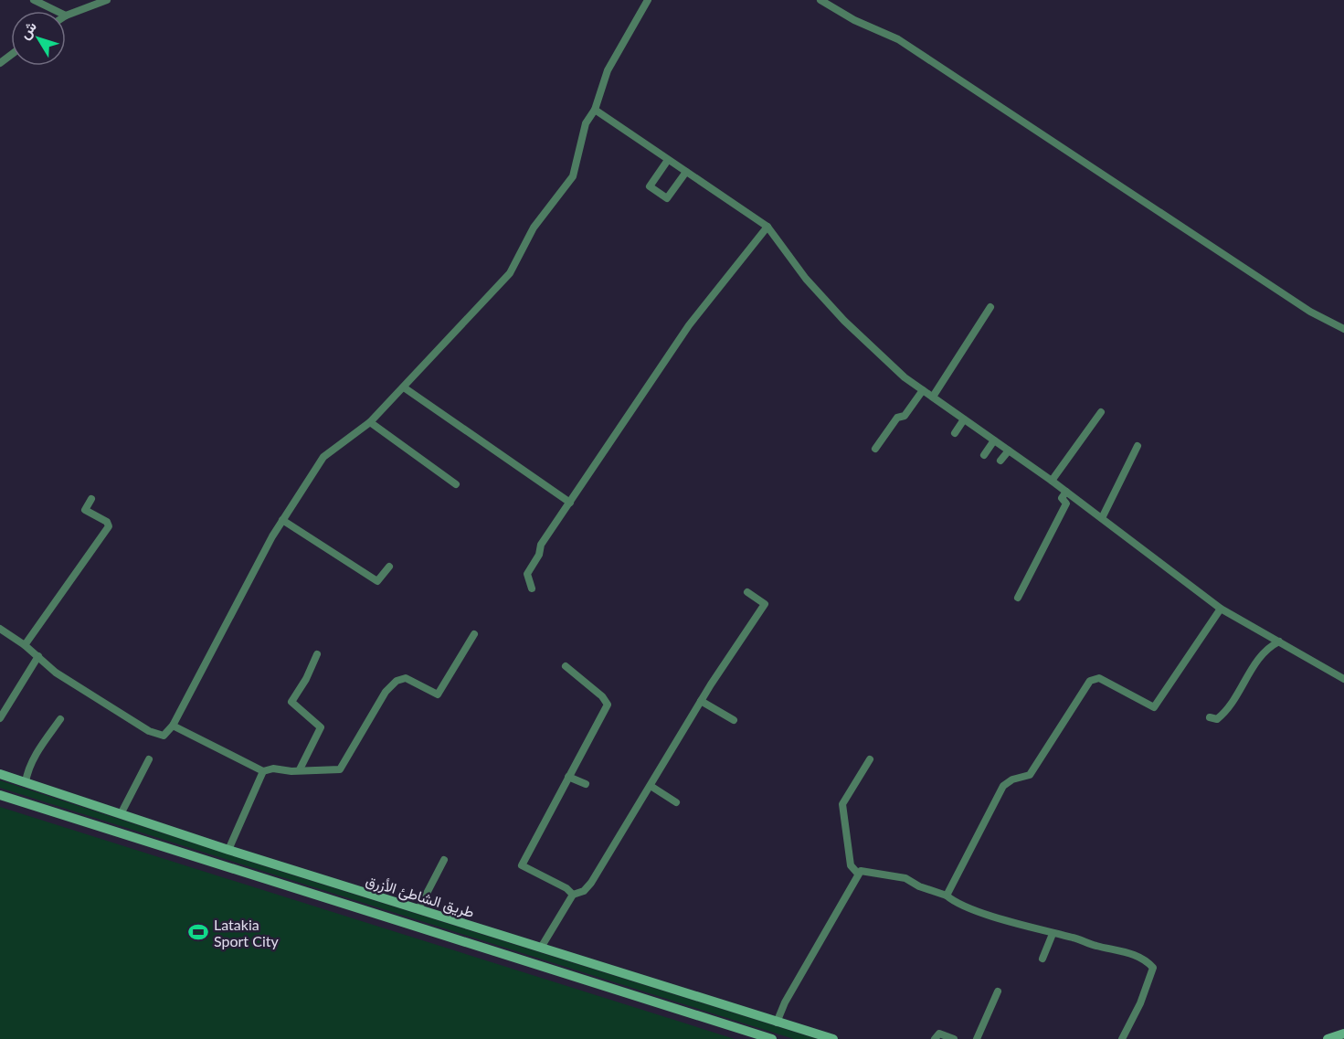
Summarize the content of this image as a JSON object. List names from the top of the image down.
{
  "streets": {
    "main road": ["طريق الشاطئ الأزرق"]
  },
  "places": {
    "sports": ["Latakia Sport City"]
  },
  "north": "top left"
}
